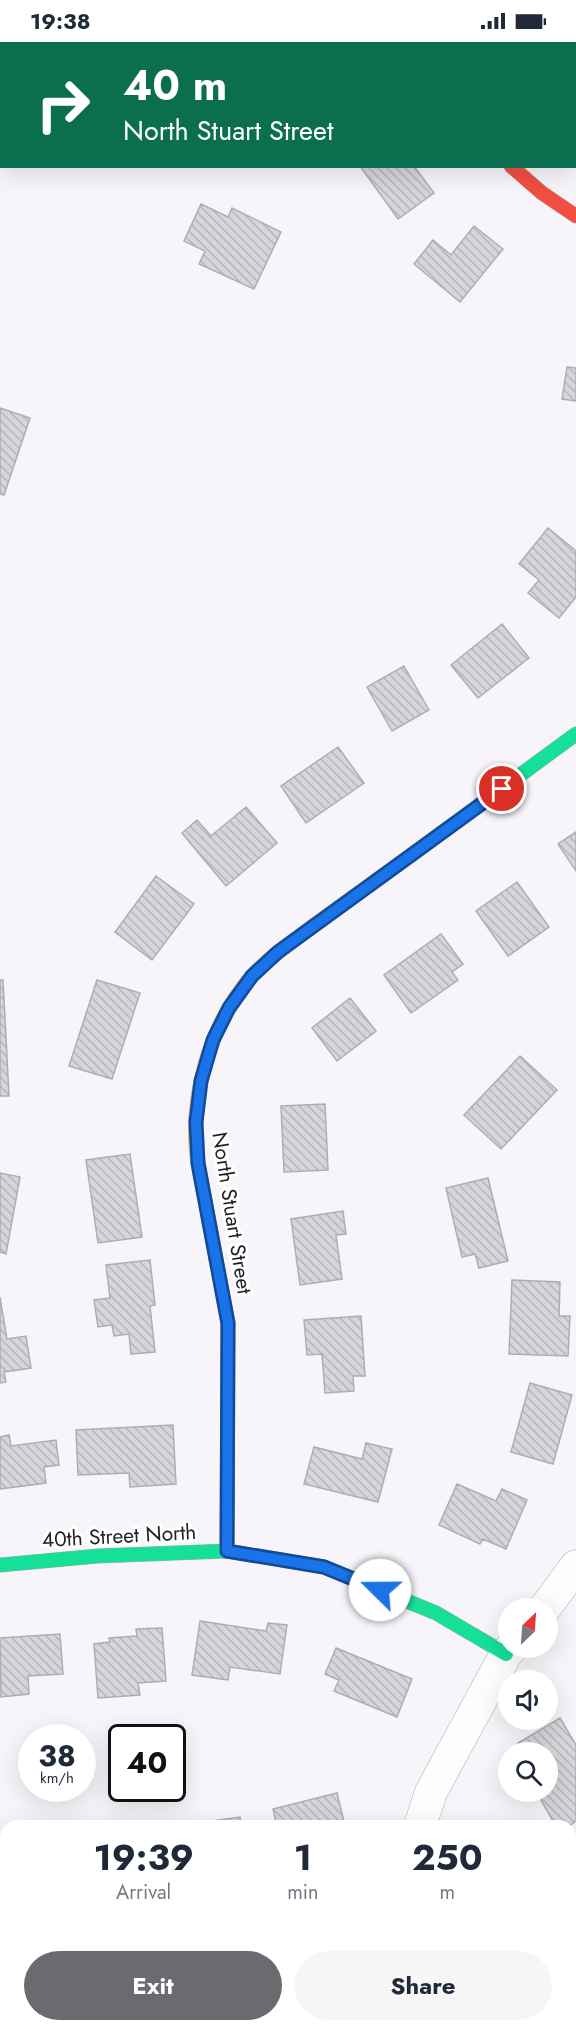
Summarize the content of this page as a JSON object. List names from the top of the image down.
{
  "streets": {
    "street": ["North Stuart Street", "40th Street North"]
  },
  "crossings": [
    ["North Stuart Street", "40th Street North"]
  ],
  "north": "top right",
  "page": {
    "status": "19:38",
    "turn": ["40 m", "North Stuart Street"],
    "speed": "38 km/h",
    "limit": "40",
    "eta": [
      "19:39",
      "Arrival",
      "1",
      "min",
      "250",
      "m"
    ],
    "buttons": ["Exit", "Share"]
  }
}
